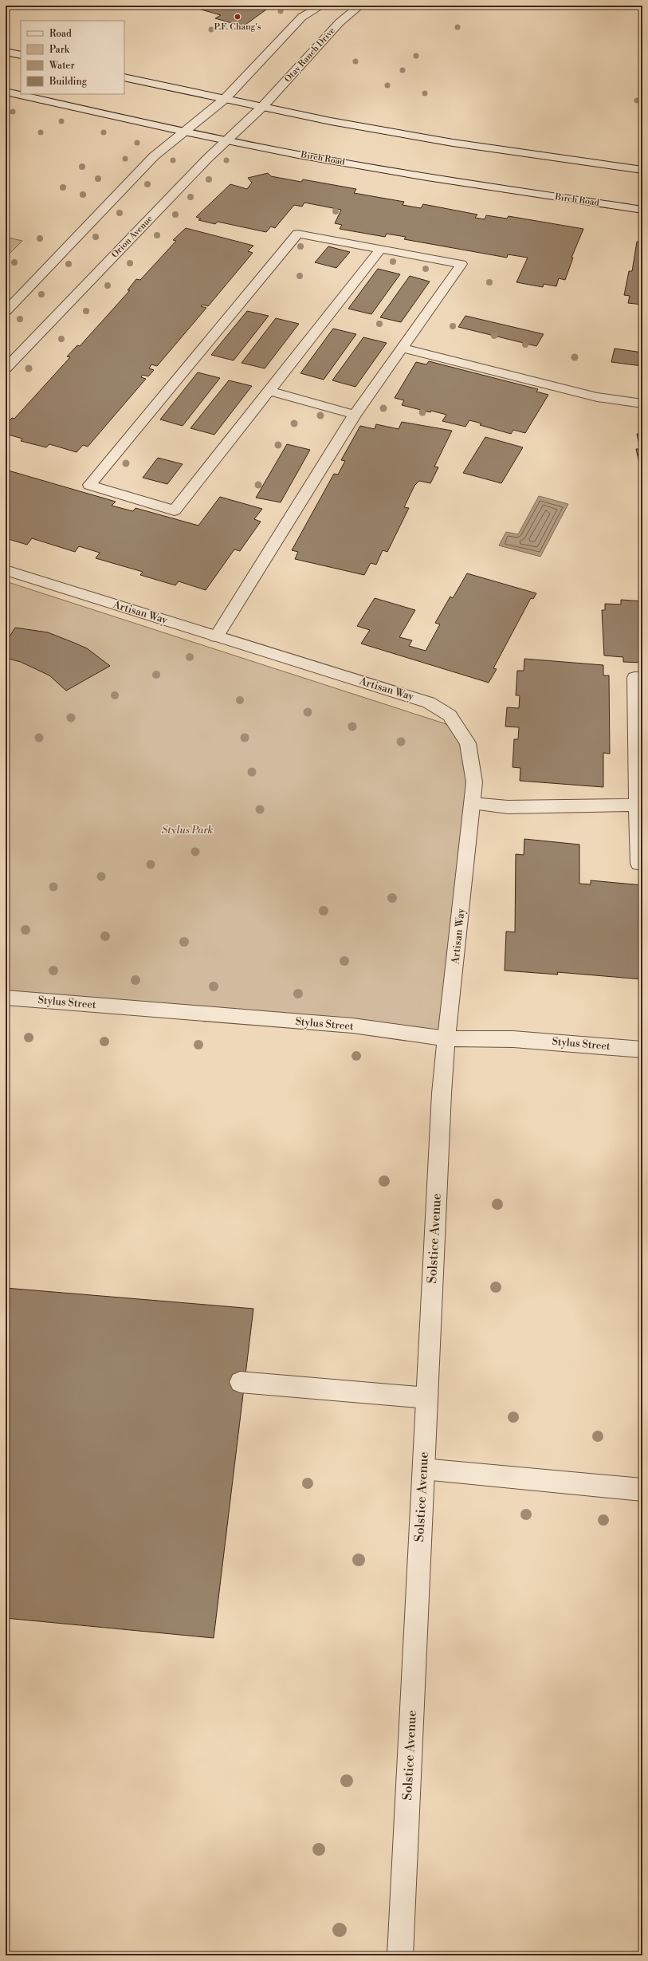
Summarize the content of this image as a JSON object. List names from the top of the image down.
{
  "streets": {
    "street": [
      "Otay Ranch Drive",
      "Birch Road",
      "Orion Avenue",
      "Artisan Way",
      "Stylus Street",
      "Solstice Avenue"
    ]
  },
  "crossings": [
    ["Otay Ranch Drive", "Orion Avenue"],
    ["Birch Road", "Orion Avenue"],
    ["Artisan Way", "Stylus Street"],
    ["Artisan Way", "Solstice Avenue"],
    ["Stylus Street", "Solstice Avenue"]
  ],
  "parks": ["Stylus Park"],
  "places": ["P.F. Chang's"],
  "legend": [
    "Road",
    "Park",
    "Water",
    "Building"
  ]
}
